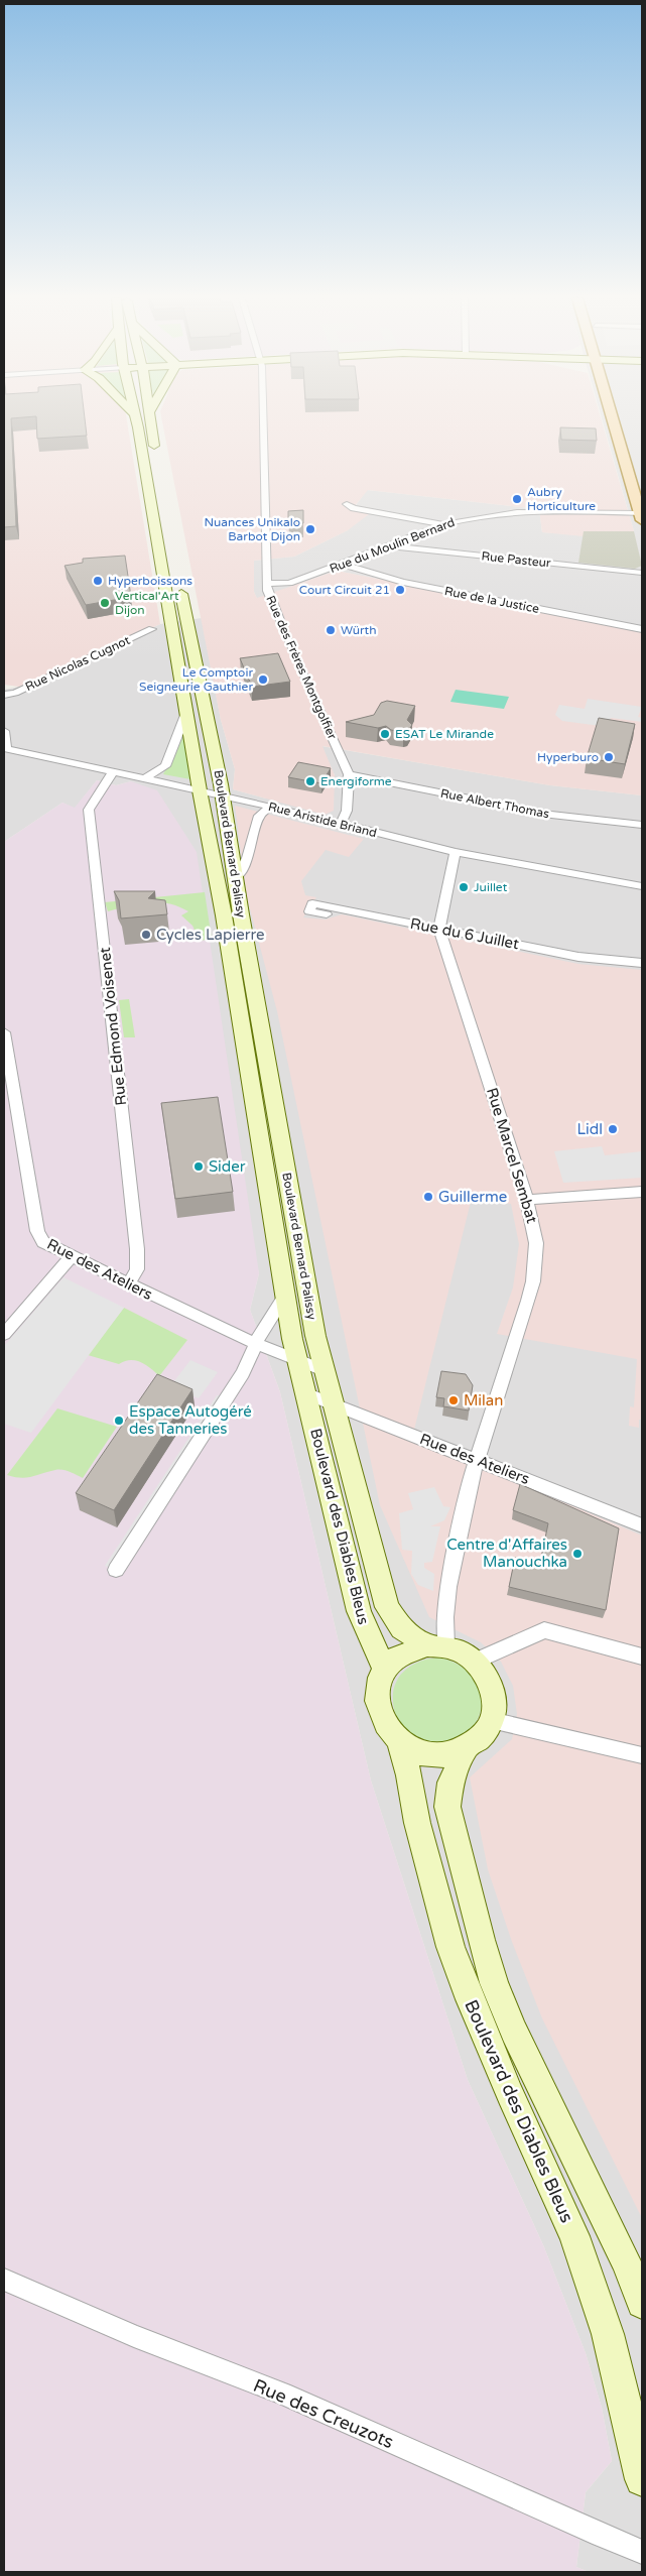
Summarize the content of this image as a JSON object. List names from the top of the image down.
{
  "streets": {
    "main road": ["Boulevard Bernard Palissy", "Boulevard des Diables Bleus"],
    "street": [
      "Rue du Moulin Bernard",
      "Rue Pasteur",
      "Rue de la Justice",
      "Rue Nicolas Cugnot",
      "Rue des Frères Montgolfier",
      "Rue Albert Thomas",
      "Rue Aristide Briand",
      "Rue du 6 Juillet",
      "Rue Edmond Voisenet",
      "Rue Marcel Sembat",
      "Rue des Ateliers",
      "Rue des Creuzots"
    ]
  },
  "crossings": [
    ["Rue du Moulin Bernard", "Rue Pasteur"],
    ["Rue du Moulin Bernard", "Rue de la Justice"],
    ["Rue du Moulin Bernard", "Rue des Frères Montgolfier"],
    ["Rue des Frères Montgolfier", "Rue Albert Thomas"],
    ["Rue des Frères Montgolfier", "Rue Aristide Briand"],
    ["Rue Aristide Briand", "Boulevard Bernard Palissy"],
    ["Rue Aristide Briand", "Rue Edmond Voisenet"],
    ["Boulevard Bernard Palissy", "Rue des Ateliers"],
    ["Boulevard Bernard Palissy", "Boulevard des Diables Bleus"],
    ["Rue du 6 Juillet", "Rue Marcel Sembat"],
    ["Rue Edmond Voisenet", "Rue des Ateliers"],
    ["Rue Marcel Sembat", "Rue des Ateliers"],
    ["Rue Marcel Sembat", "Boulevard des Diables Bleus"],
    ["Rue des Ateliers", "Boulevard des Diables Bleus"]
  ],
  "places": [
    "Aubry Horticulture",
    "Nuances Unikalo Barbot Dijon",
    "Hyperboissons",
    "Court Circuit 21",
    "Vertical'Art Dijon",
    "Würth",
    "Le Comptoir Seigneurie Gauthier",
    "ESAT Le Mirande",
    "Hyperburo",
    "Energiforme",
    "Juillet",
    "Cycles Lapierre",
    "Lidl",
    "Sider",
    "Guillerme",
    "Milan",
    "Espace Autogéré des Tanneries",
    "Centre d'Affaires Manouchka"
  ]
}
